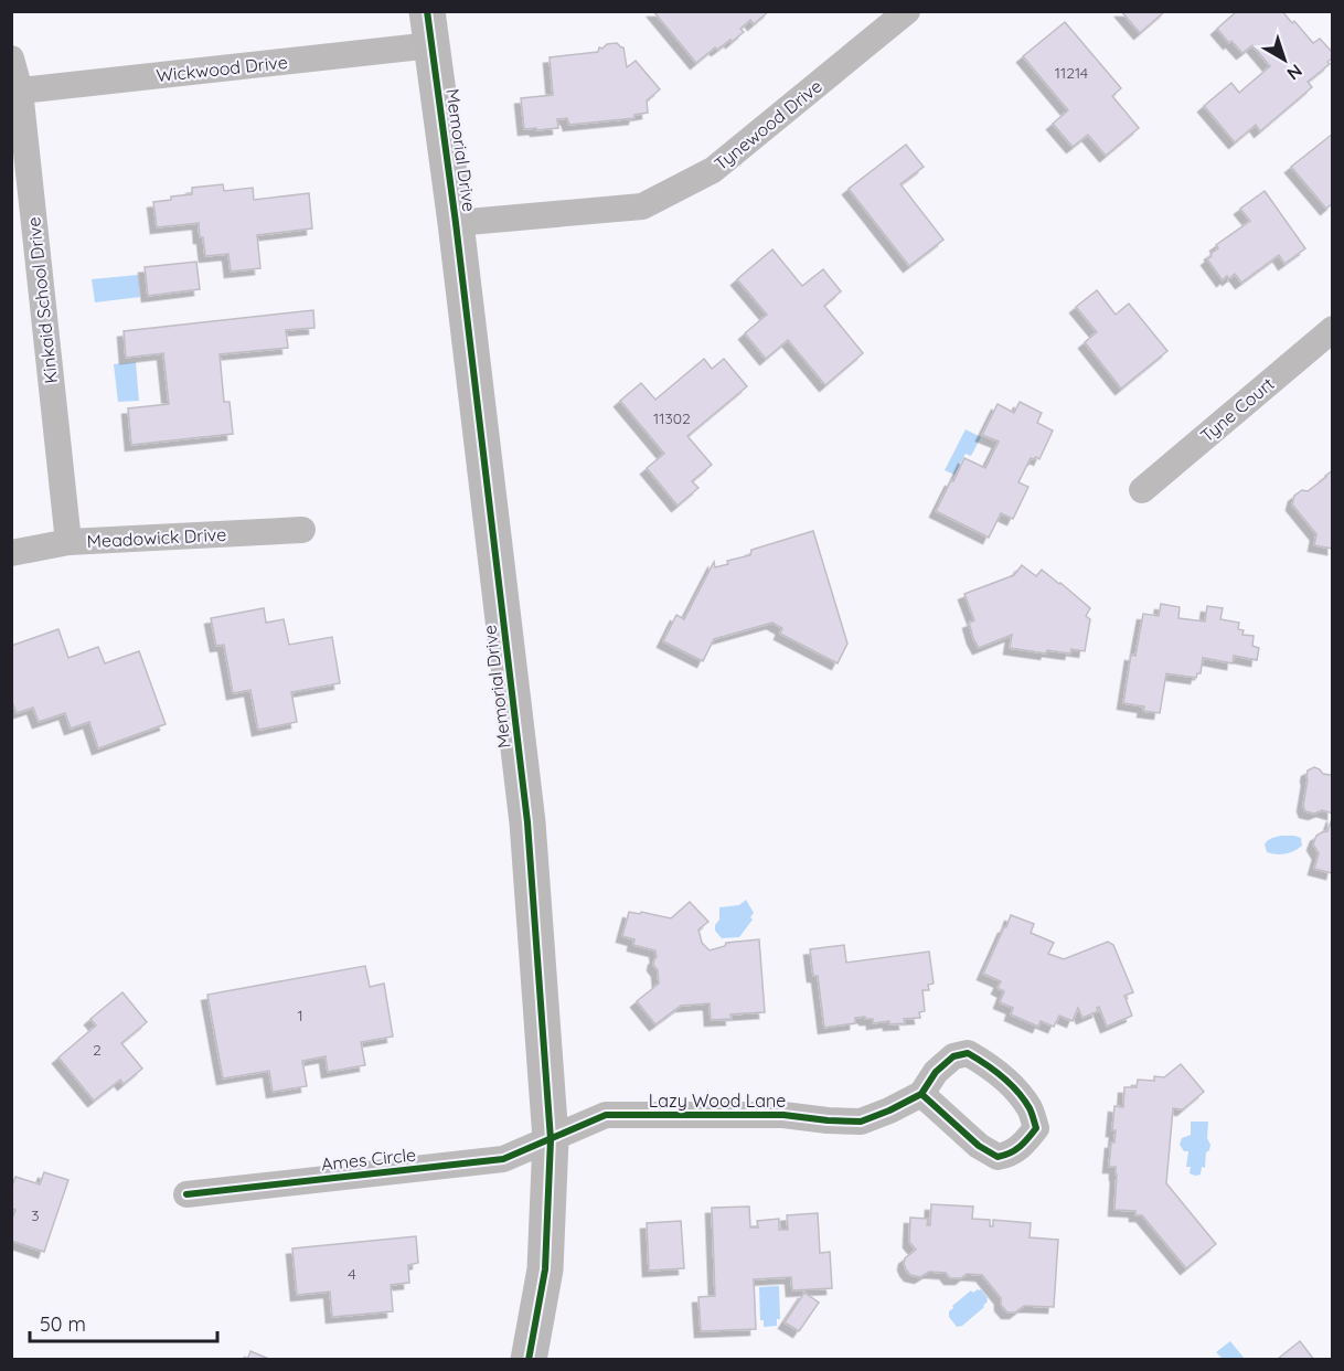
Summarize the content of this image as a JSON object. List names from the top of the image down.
{
  "streets": {
    "street": [
      "Wickwood Drive",
      "Tynewood Drive",
      "Memorial Drive",
      "Kinkaid School Drive",
      "Tyne Court",
      "Meadowick Drive",
      "Lazy Wood Lane",
      "Ames Circle"
    ]
  },
  "crossings": [
    ["Wickwood Drive", "Memorial Drive"],
    ["Wickwood Drive", "Kinkaid School Drive"],
    ["Tynewood Drive", "Memorial Drive"],
    ["Memorial Drive", "Lazy Wood Lane"],
    ["Memorial Drive", "Ames Circle"],
    ["Kinkaid School Drive", "Meadowick Drive"],
    ["Lazy Wood Lane", "Ames Circle"]
  ],
  "house_numbers": [
    "11214",
    "11302",
    "1",
    "2",
    "3",
    "4"
  ],
  "scale_bar": "50 m",
  "north": "bottom right"
}
